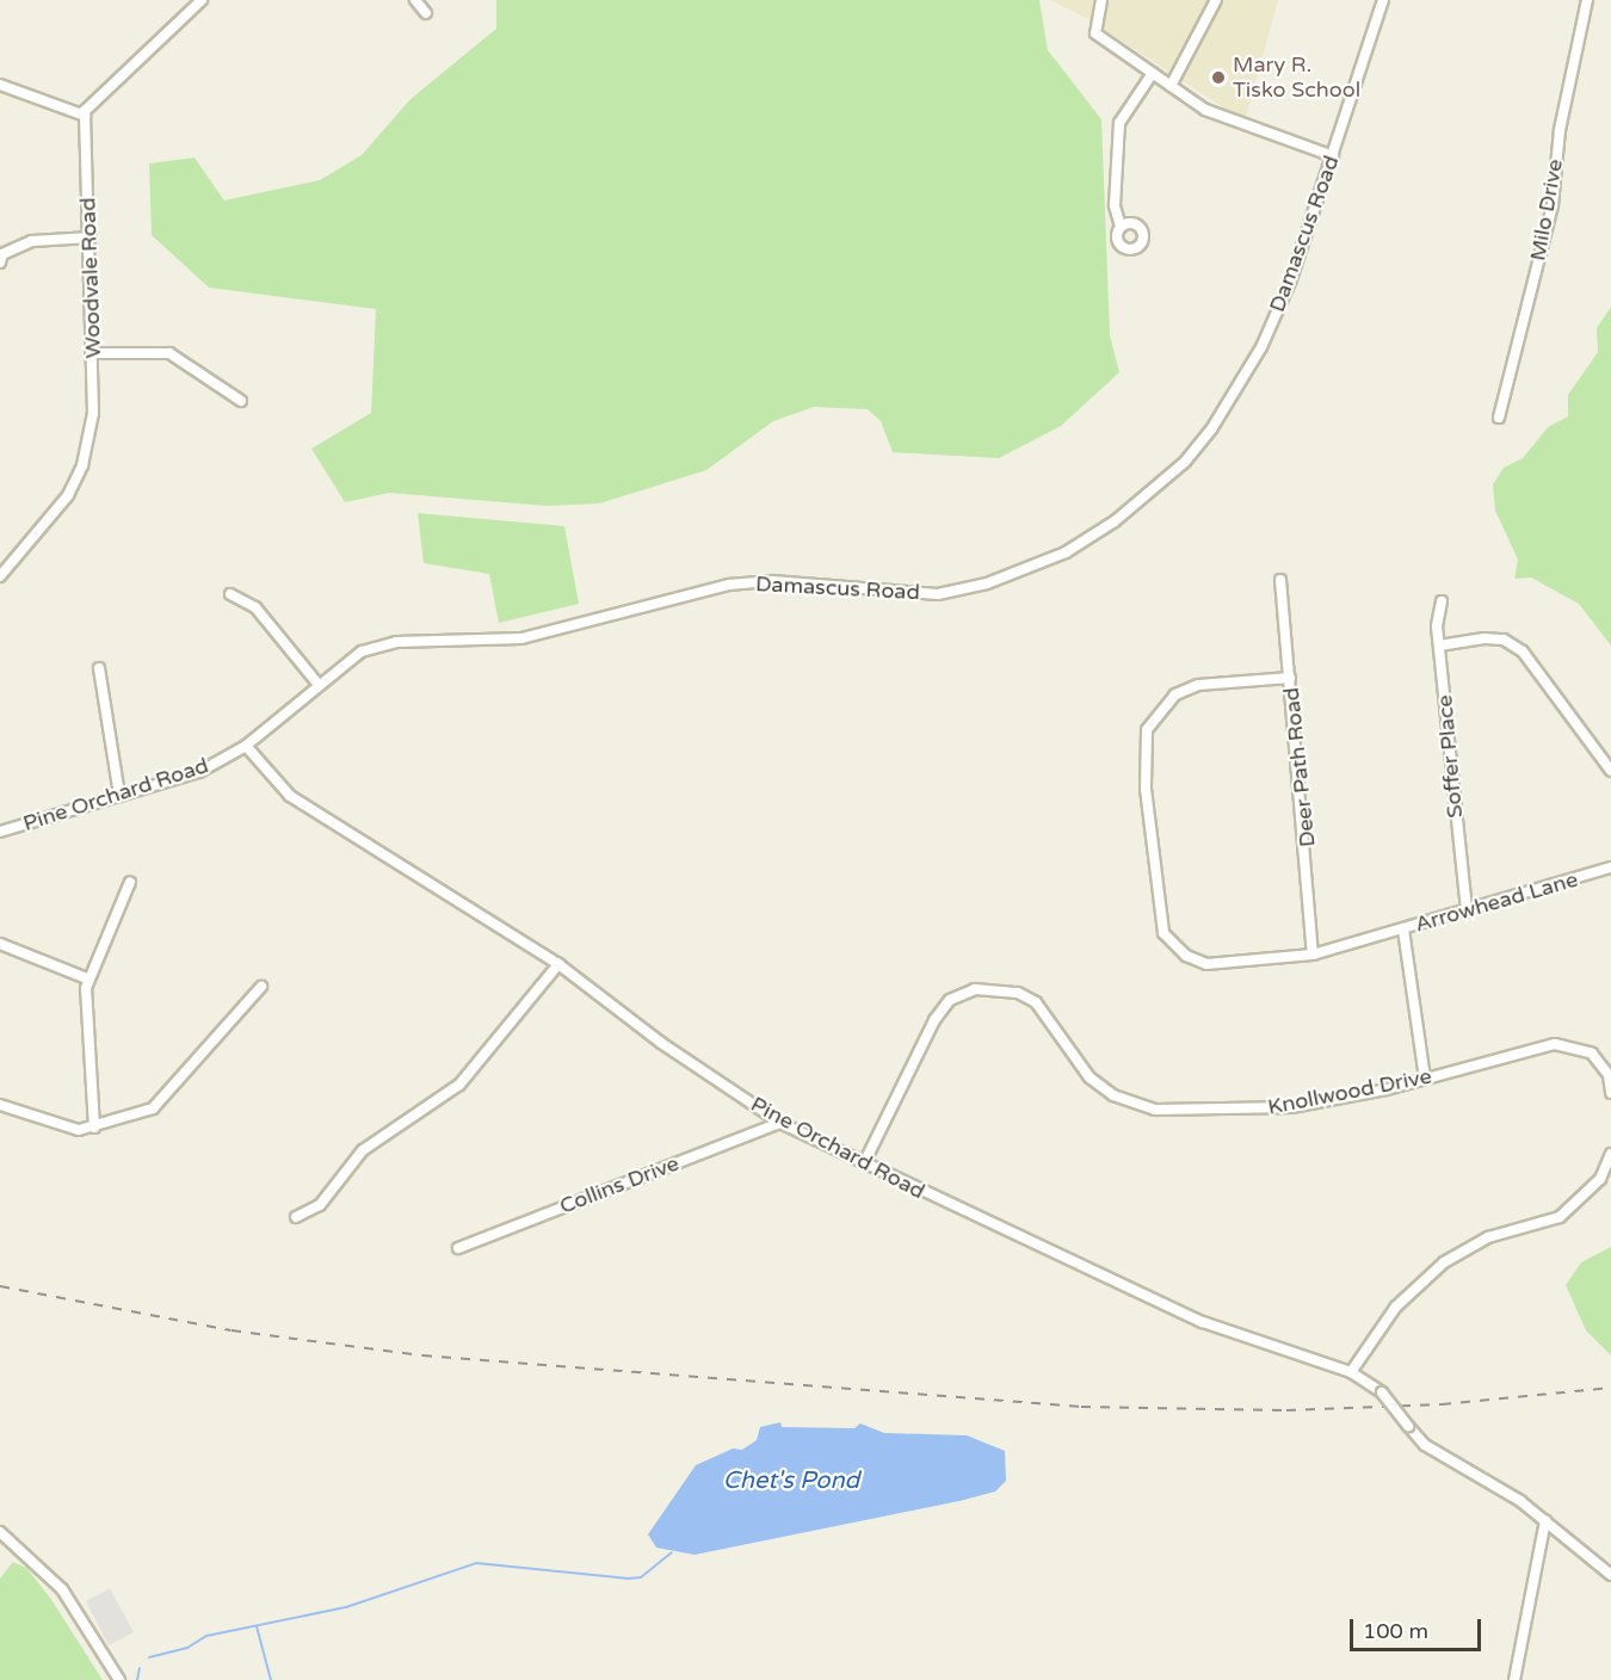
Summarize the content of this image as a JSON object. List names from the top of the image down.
{
  "streets": {
    "street": [
      "Milo Drive",
      "Damascus Road",
      "Woodvale Road",
      "Soffer Place",
      "Deer Path Road",
      "Pine Orchard Road",
      "Arrowhead Lane",
      "Knollwood Drive",
      "Collins Drive"
    ]
  },
  "crossings": [
    ["Damascus Road", "Pine Orchard Road"],
    ["Soffer Place", "Arrowhead Lane"],
    ["Pine Orchard Road", "Knollwood Drive"],
    ["Pine Orchard Road", "Collins Drive"],
    ["Arrowhead Lane", "Knollwood Drive"]
  ],
  "water": ["Chet's Pond"],
  "places": ["Mary R. Tisko School"],
  "scale_bar": "100 m"
}
